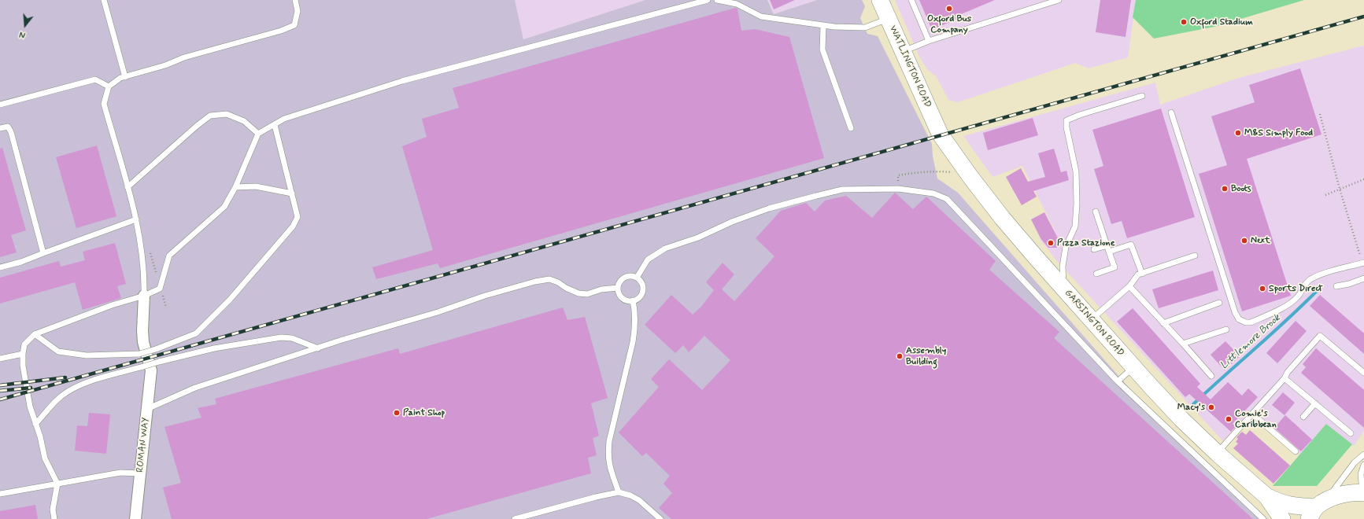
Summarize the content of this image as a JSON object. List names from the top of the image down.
{
  "streets": {
    "main road": ["WATLINGTON ROAD", "GARSINGTON ROAD"],
    "street": ["ROMAN WAY"]
  },
  "crossings": [
    ["WATLINGTON ROAD", "GARSINGTON ROAD"]
  ],
  "water": ["Littlemore Brook"],
  "places": [
    "Oxford Bus Company",
    "Oxford Stadium",
    "M&S Simply Food",
    "Boots",
    "Next",
    "Pizza Stazione",
    "Sports Direct",
    "Assembly Building",
    "Macy's",
    "Paint Shop",
    "Comie's Caribbean"
  ],
  "north": "bottom"
}
